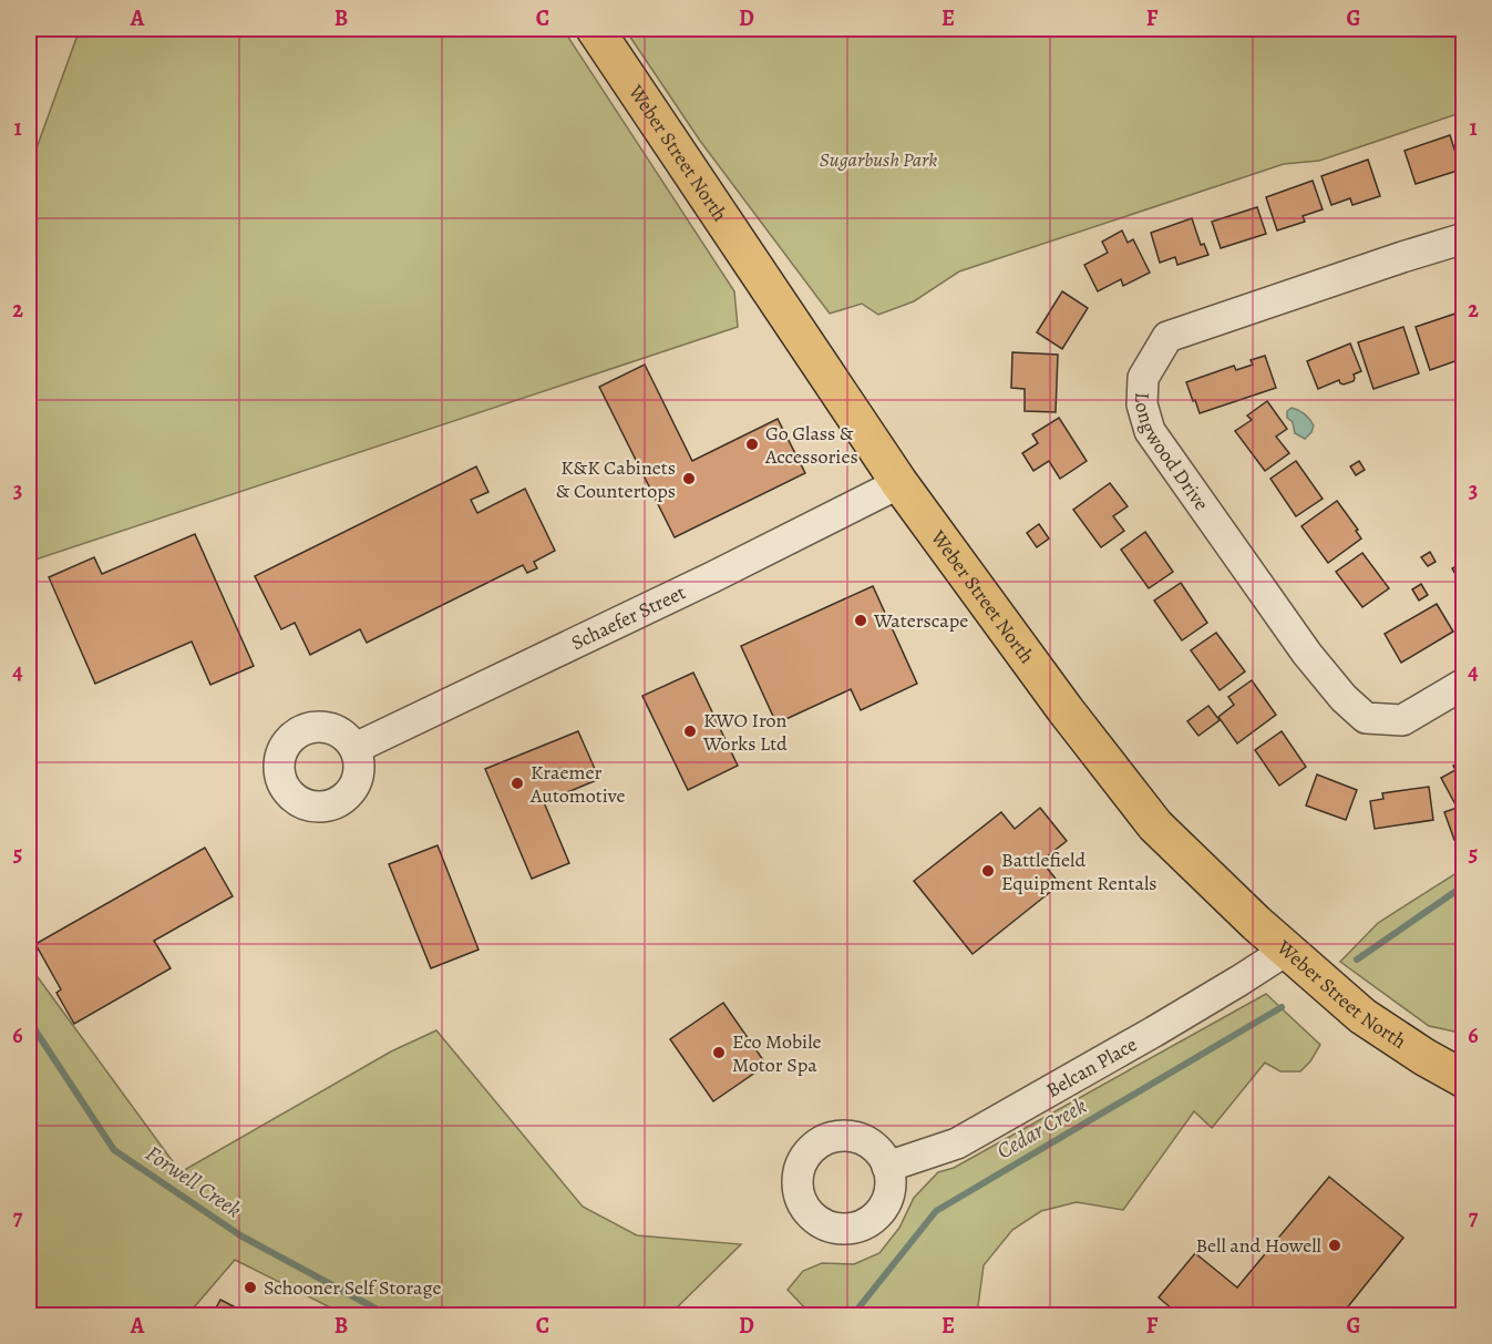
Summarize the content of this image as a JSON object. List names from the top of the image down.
{
  "streets": {
    "main road": ["Weber Street North"],
    "street": ["Longwood Drive", "Schaefer Street", "Belcan Place"]
  },
  "crossings": [
    ["Weber Street North", "Schaefer Street"],
    ["Weber Street North", "Belcan Place"]
  ],
  "water": ["Cedar Creek", "Forwell Creek"],
  "parks": ["Sugarbush Park"],
  "places": [
    "Go Glass & Accessories",
    "K&K Cabinets & Countertops",
    "Waterscape",
    "KWO Iron Works Ltd",
    "Kraemer Automotive",
    "Battlefield Equipment Rentals",
    "Eco Mobile Motor Spa",
    "Bell and Howell",
    "Schooner Self Storage"
  ],
  "grid": {
    "columns": [
      "A",
      "B",
      "C",
      "D",
      "E",
      "F",
      "G"
    ],
    "rows": [
      "1",
      "2",
      "3",
      "4",
      "5",
      "6",
      "7"
    ]
  }
}
